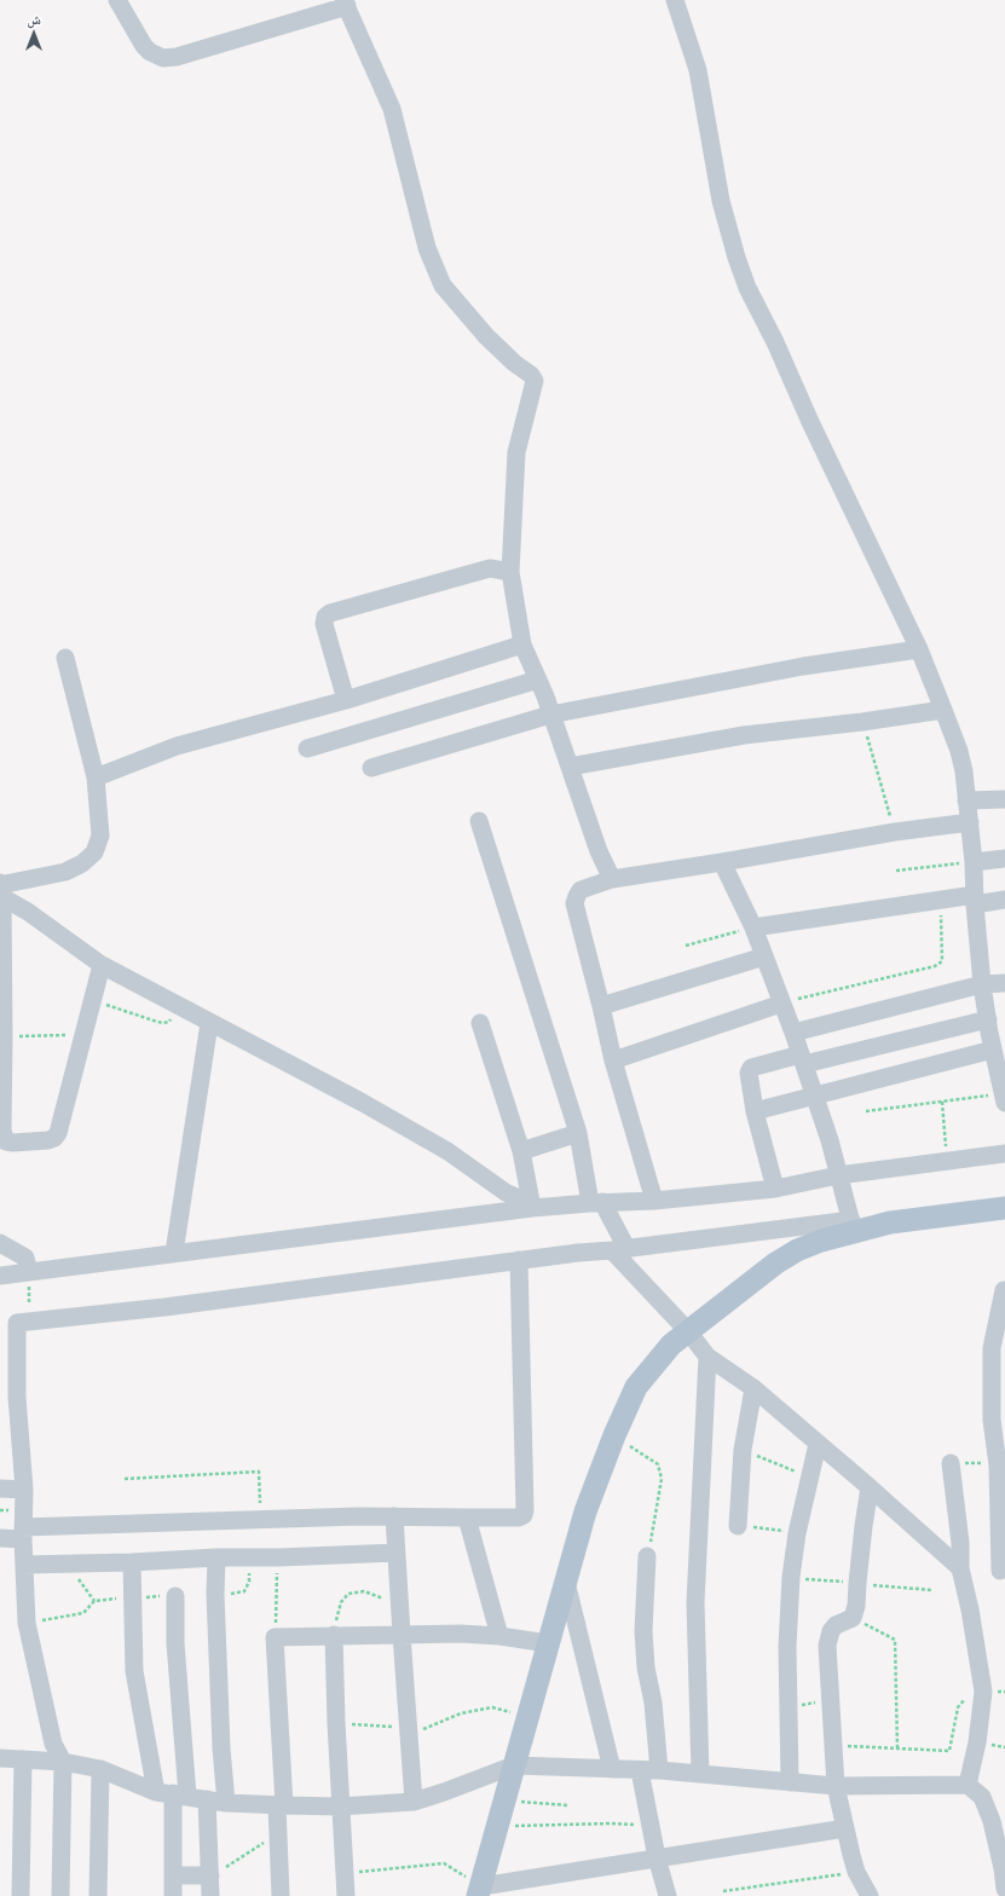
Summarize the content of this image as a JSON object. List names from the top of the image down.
{
  "north": "top"
}
